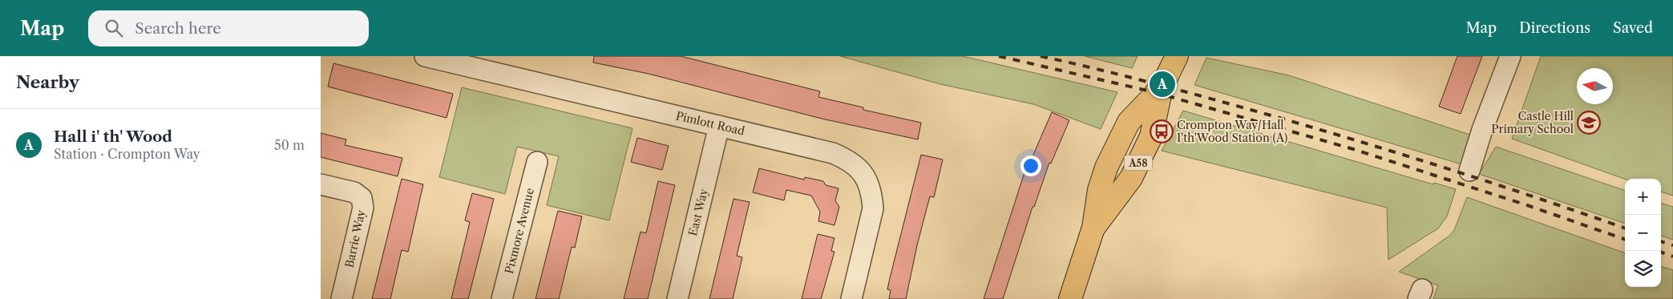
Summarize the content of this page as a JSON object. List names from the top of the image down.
{
  "streets": {
    "highway": ["A58"],
    "street": [
      "Pimlott Road",
      "East Way",
      "Pixmore Avenue",
      "Barrie Way"
    ]
  },
  "crossings": [
    ["Pimlott Road", "East Way"]
  ],
  "places": {
    "school or university": ["Castle Hill Primary School"],
    "bus stop": ["Crompton Way/Hall I'th'Wood Station (A)"]
  },
  "north": "left",
  "page": {
    "header": "Map",
    "search": "Search here",
    "nav": ["Map", "Directions", "Saved"],
    "heading": "Nearby",
    "pins": "A",
    "list": [
      {
        "mark": "A",
        "name": "Hall i' th' Wood",
        "note": "Station · Crompton Way",
        "value": "50 m"
      }
    ],
    "map_buttons": ["+", "−"]
  }
}
